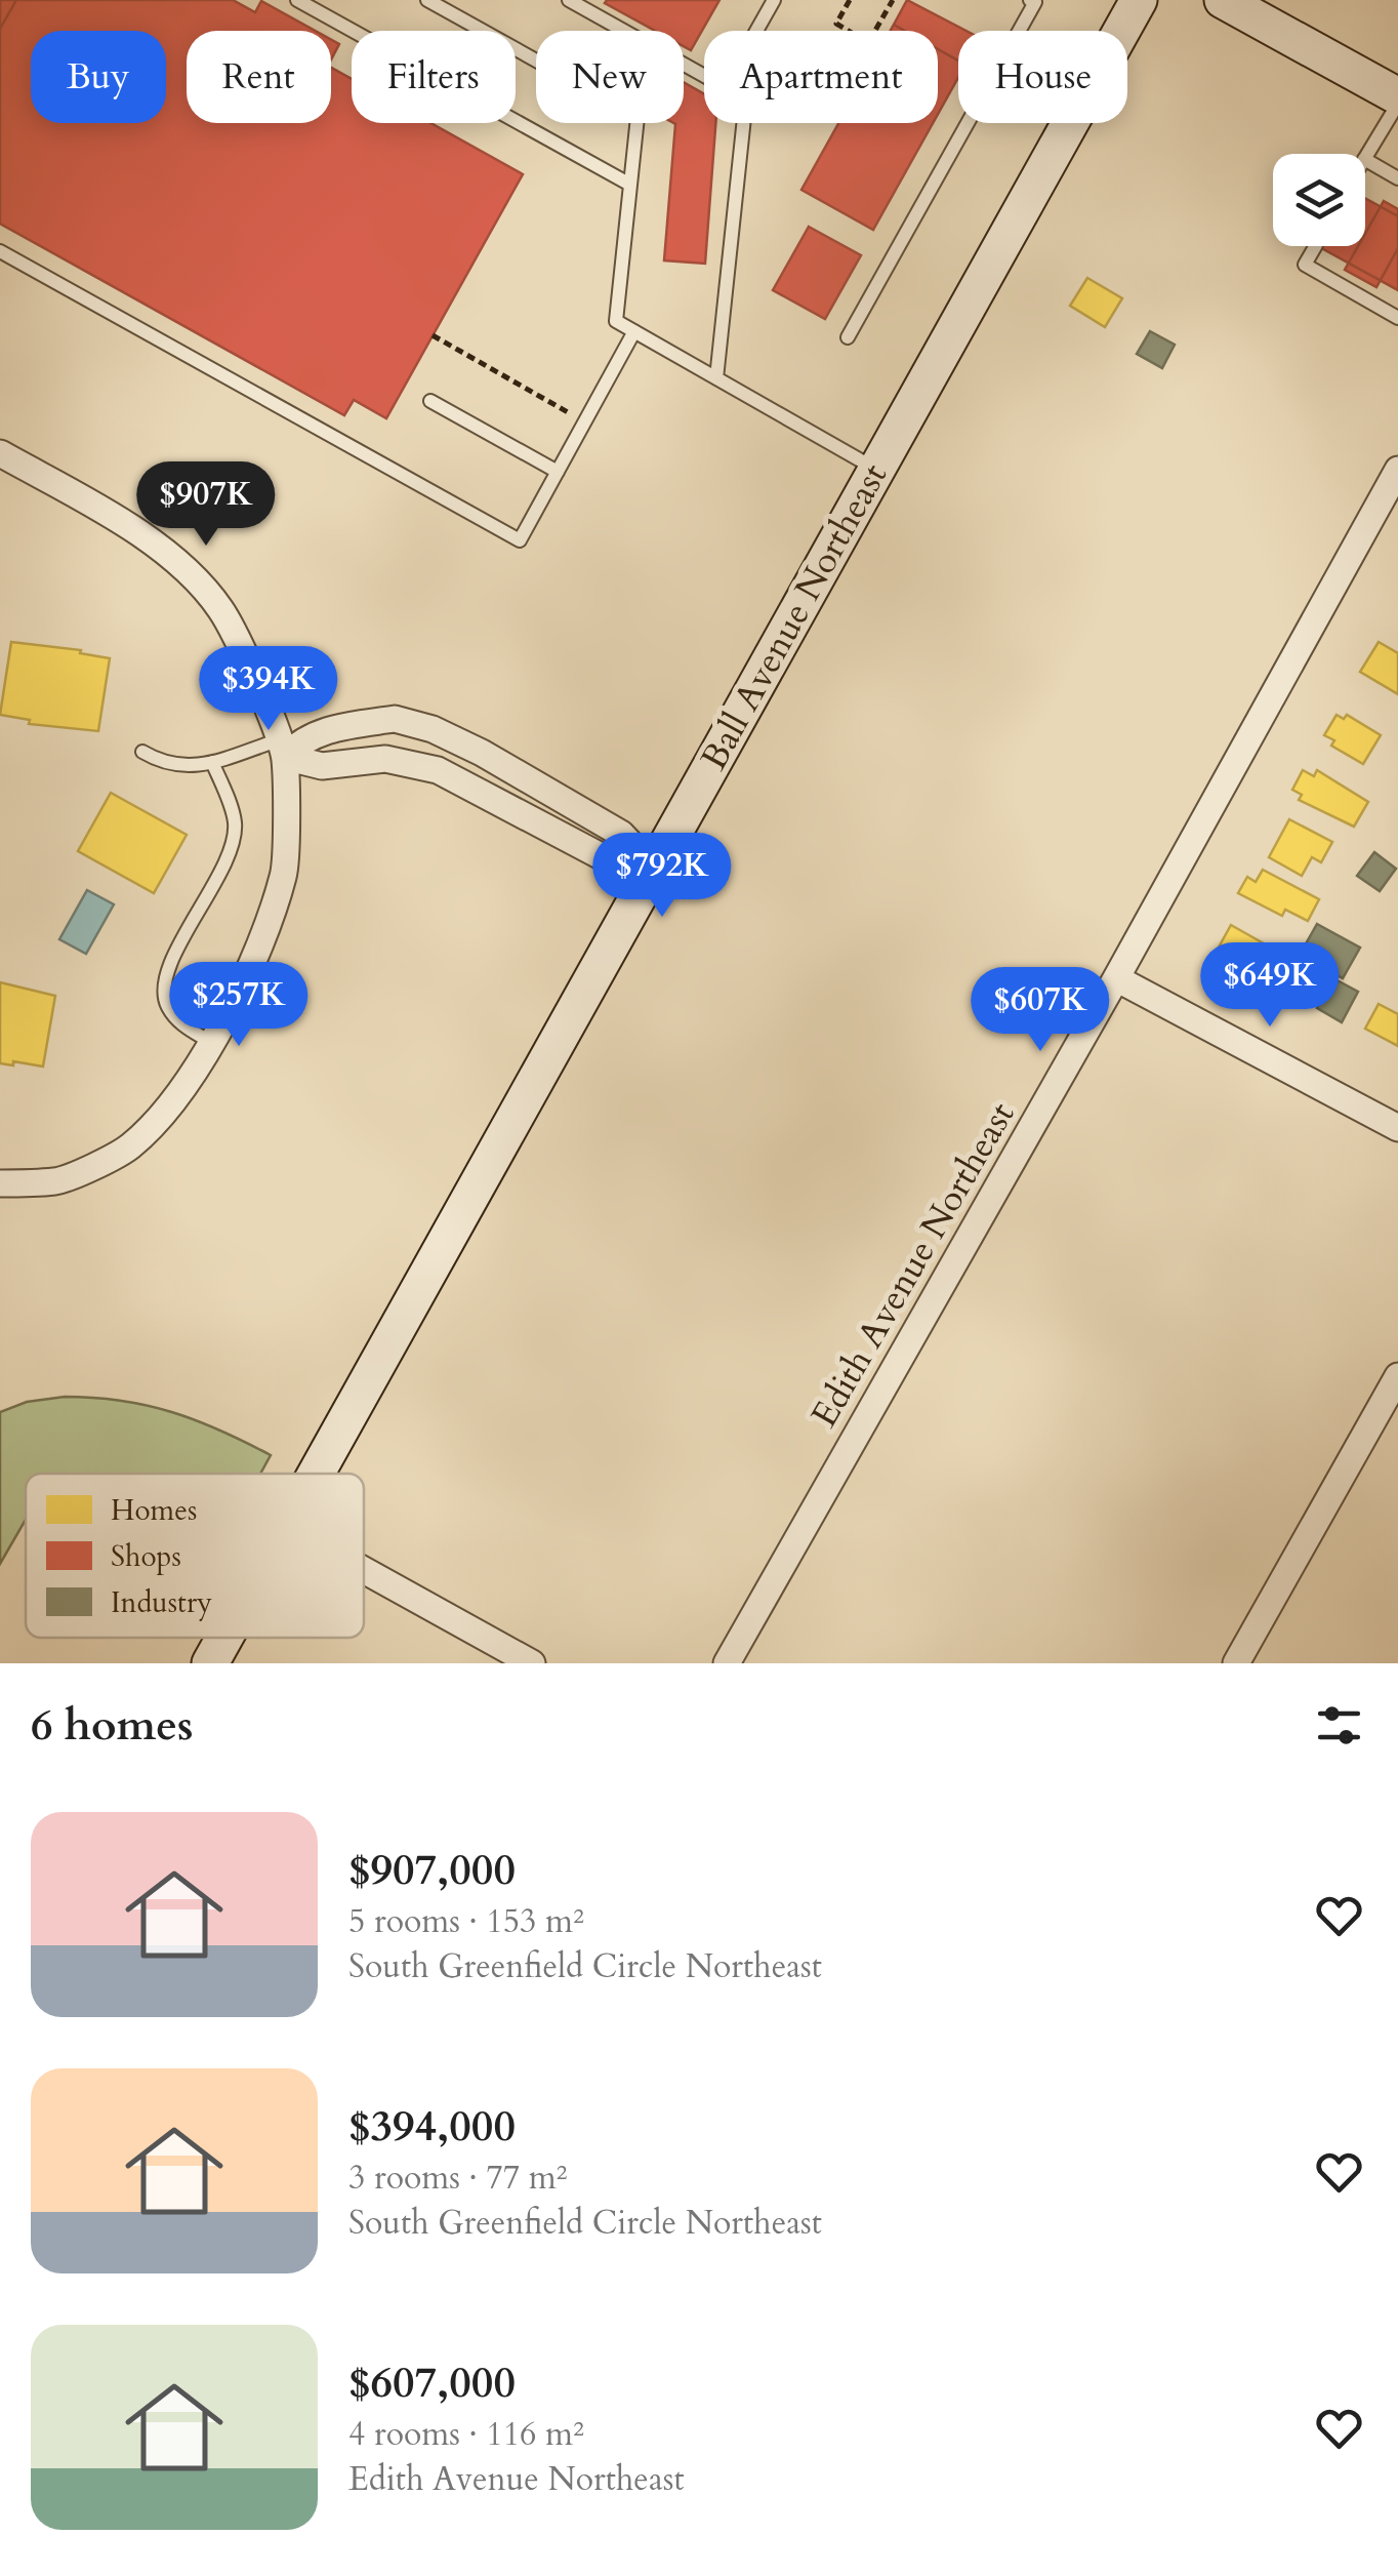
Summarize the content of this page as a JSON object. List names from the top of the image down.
{
  "streets": {
    "street": ["Ball Avenue Northeast", "Edith Avenue Northeast"]
  },
  "legend": ["Homes", "Shops", "Industry"],
  "page": {
    "chip": [
      "Buy",
      "Rent",
      "Filters",
      "New",
      "Apartment",
      "House"
    ],
    "price": [
      "$907K",
      "$394K",
      "$792K",
      "$649K",
      "$257K",
      "$607K"
    ],
    "heading": "6 homes",
    "list": [
      {
        "name": "$907,000",
        "note": "5 rooms · 153 m² · South Greenfield Circle Northeast"
      },
      {
        "name": "$394,000",
        "note": "3 rooms · 77 m² · South Greenfield Circle Northeast"
      },
      {
        "name": "$607,000",
        "note": "4 rooms · 116 m² · Edith Avenue Northeast"
      }
    ]
  }
}
